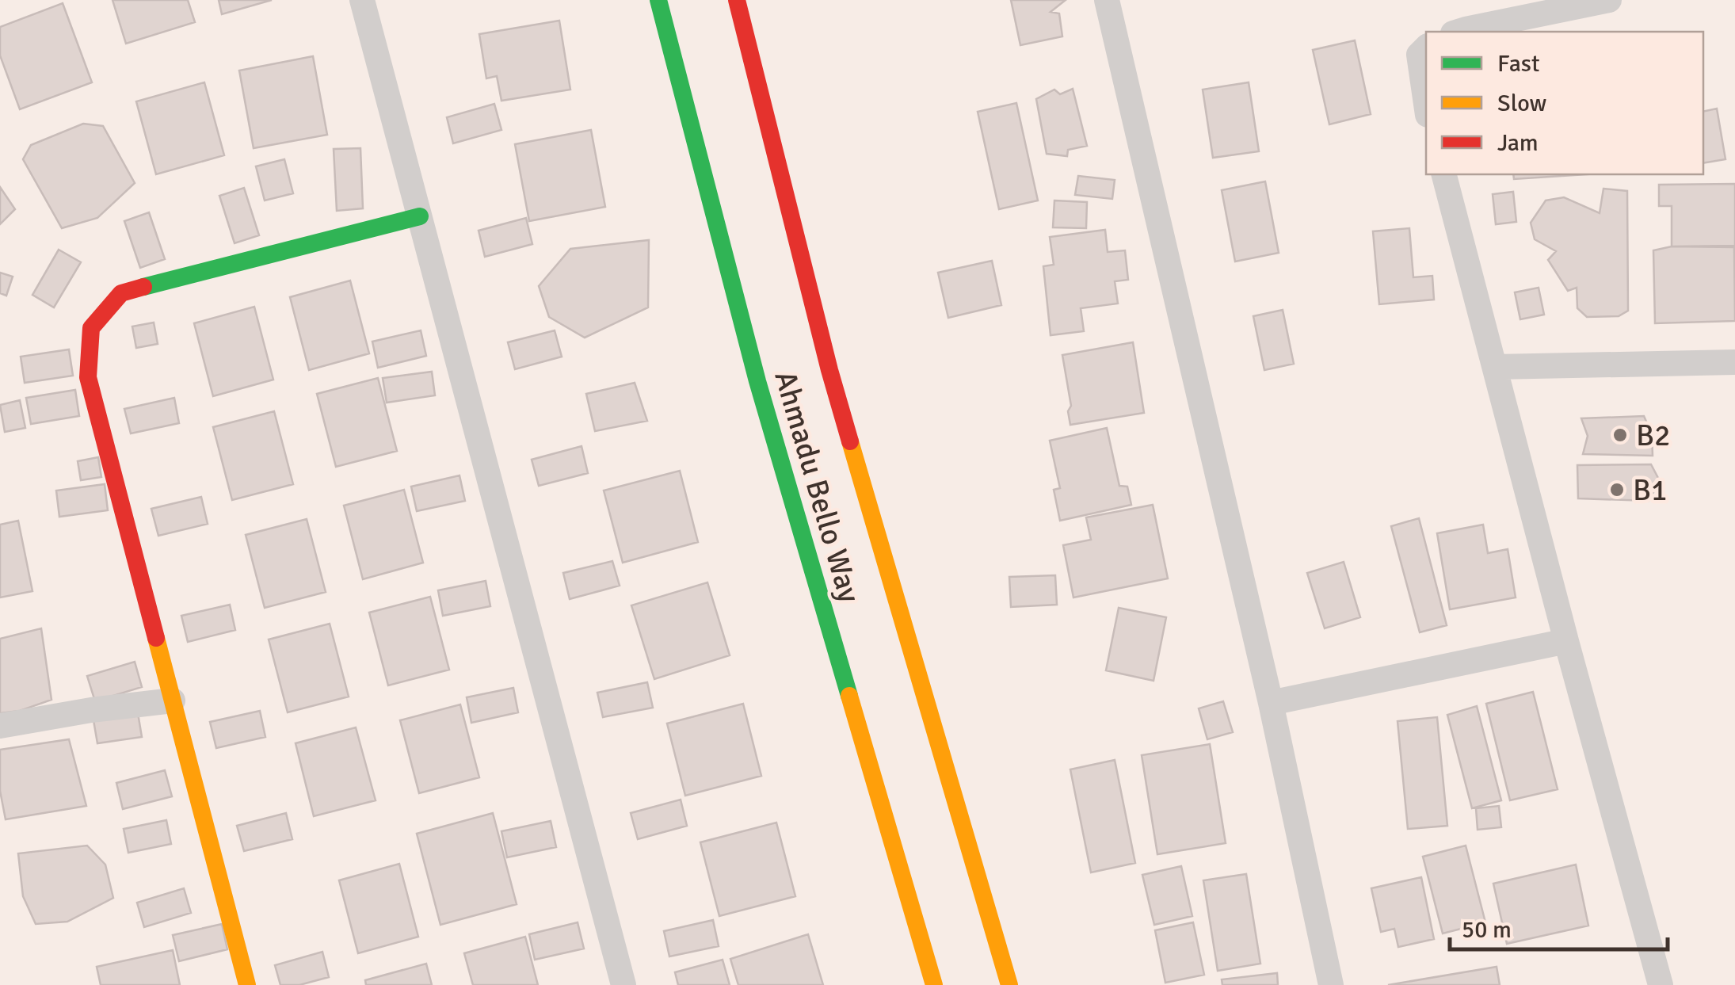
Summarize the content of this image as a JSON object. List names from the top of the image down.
{
  "streets": {
    "main road": ["Ahmadu Bello Way"]
  },
  "places": ["B2", "B1"],
  "legend": ["Fast", "Slow", "Jam"],
  "scale_bar": "50 m"
}
